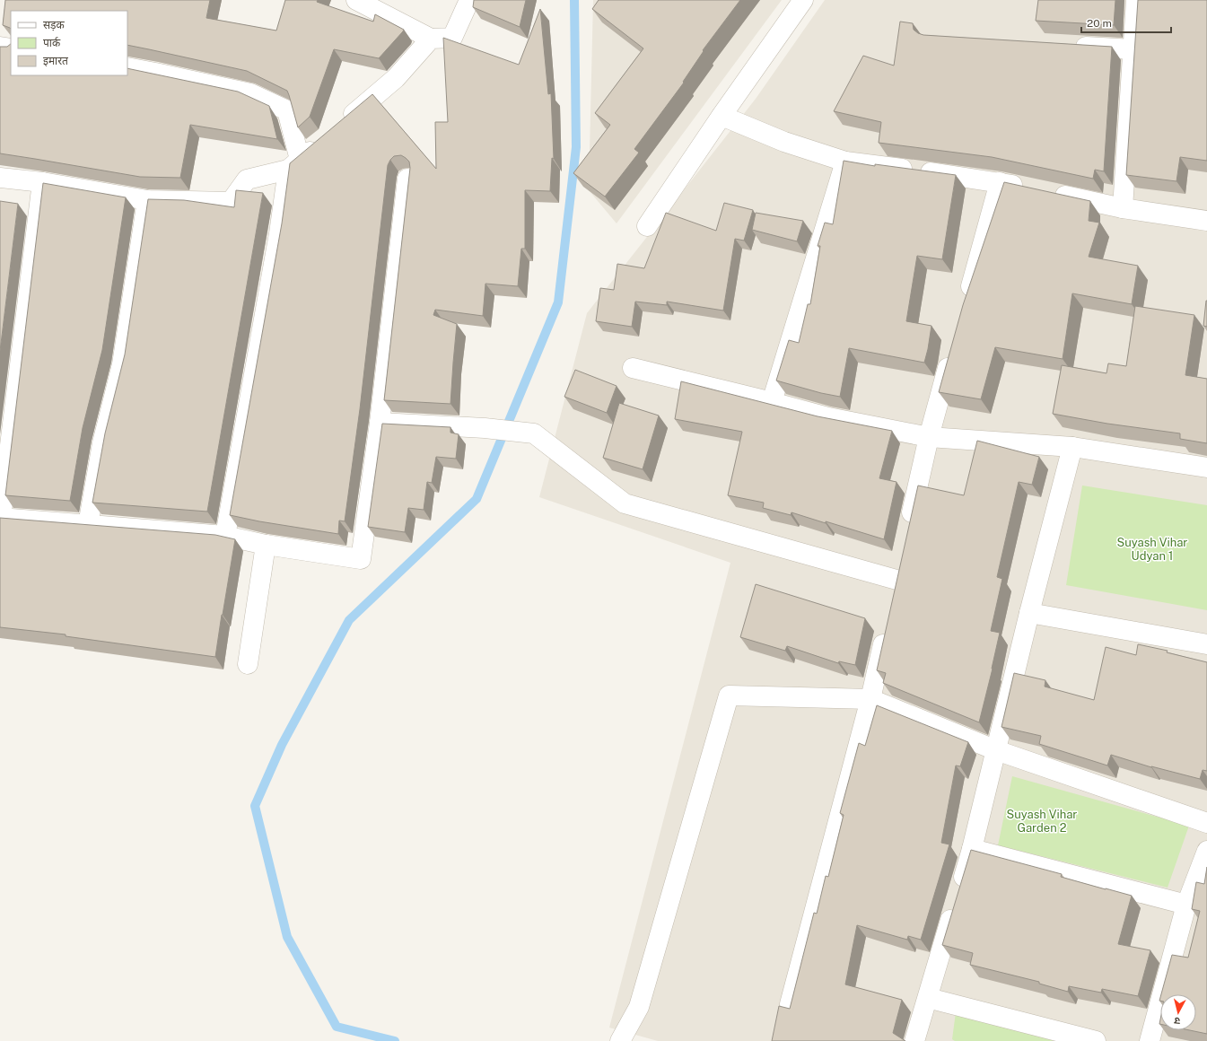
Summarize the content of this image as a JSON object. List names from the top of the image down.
{
  "parks": ["Suyash Vihar Udyan 1", "Suyash Vihar Garden 2"],
  "legend": ["सड़क", "पार्क", "इमारत"],
  "scale_bar": "20 m",
  "north": "bottom"
}
